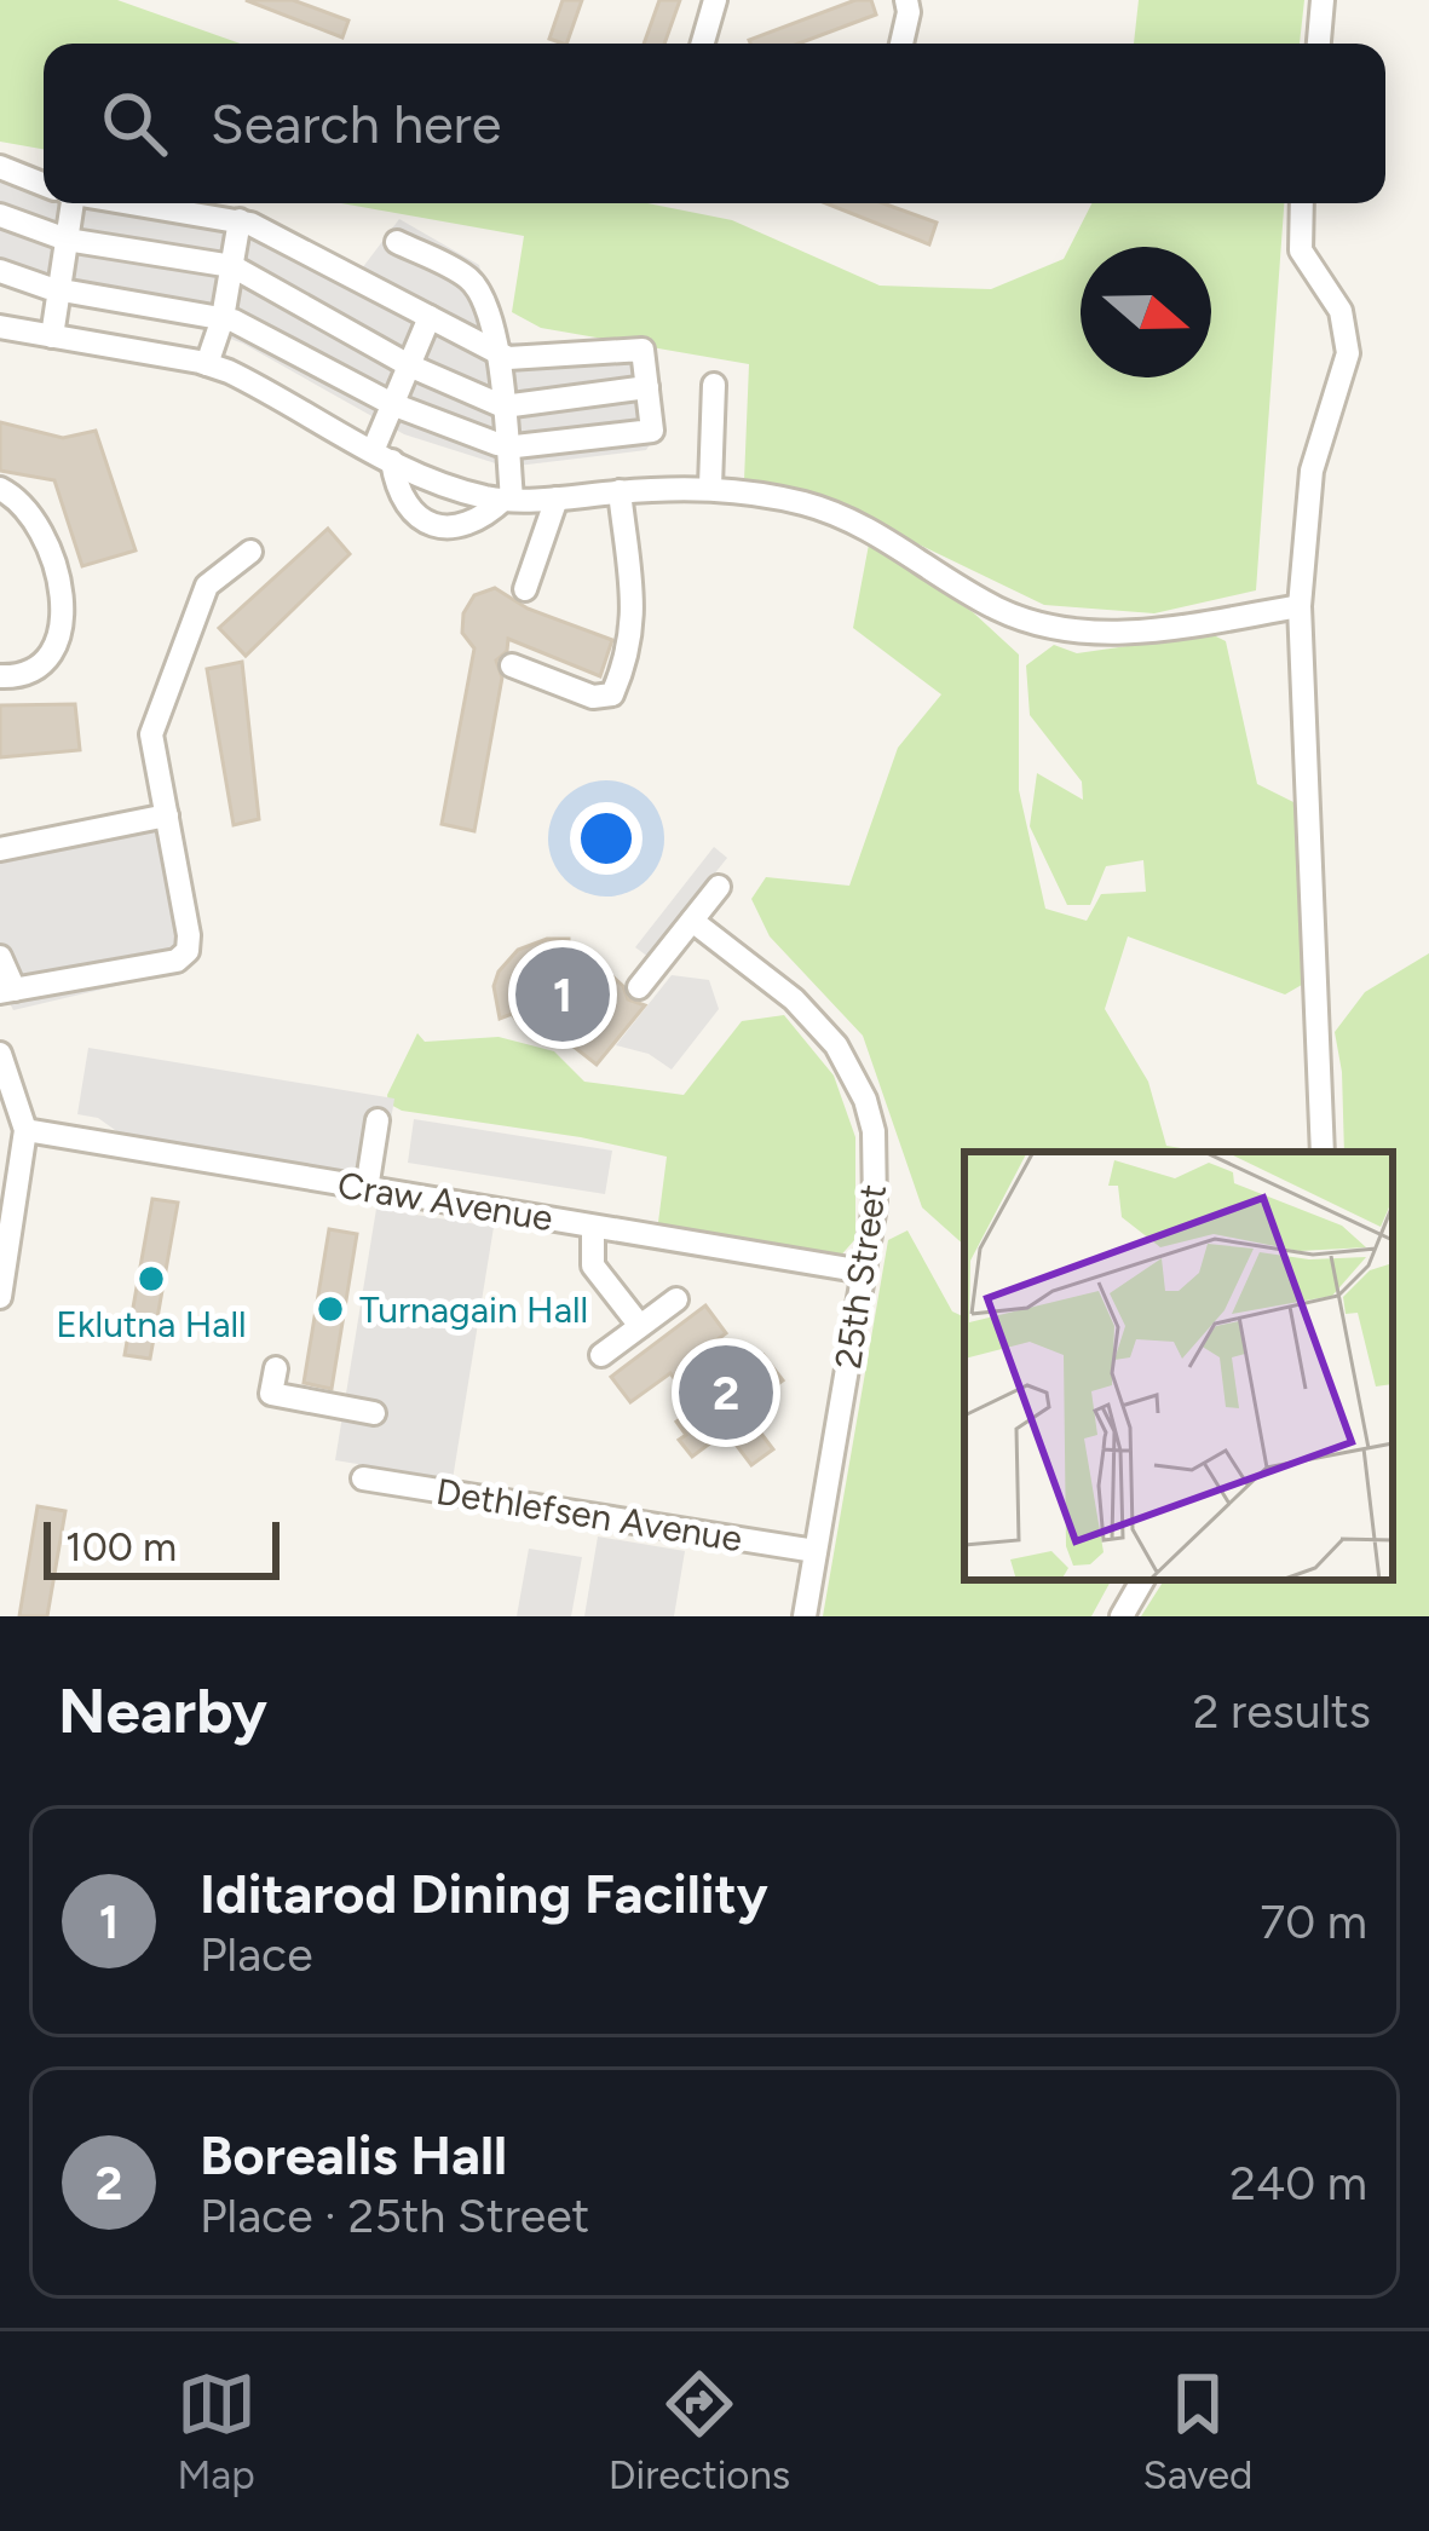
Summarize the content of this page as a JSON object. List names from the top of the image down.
{
  "streets": {
    "street": ["Craw Avenue", "25th Street", "Dethlefsen Avenue"]
  },
  "crossings": [
    ["Craw Avenue", "25th Street"],
    ["25th Street", "Dethlefsen Avenue"]
  ],
  "places": ["Eklutna Hall", "Turnagain Hall"],
  "scale_bar": "100 m",
  "north": "right",
  "page": {
    "search": "Search here",
    "pins": ["1", "2"],
    "scale": "100 m",
    "heading": ["Nearby", "2 results"],
    "list": [
      {
        "mark": "1",
        "name": "Iditarod Dining Facility",
        "note": "Place",
        "value": "70 m"
      },
      {
        "mark": "2",
        "name": "Borealis Hall",
        "note": "Place · 25th Street",
        "value": "240 m"
      }
    ],
    "nav": ["Map", "Directions", "Saved"]
  }
}
